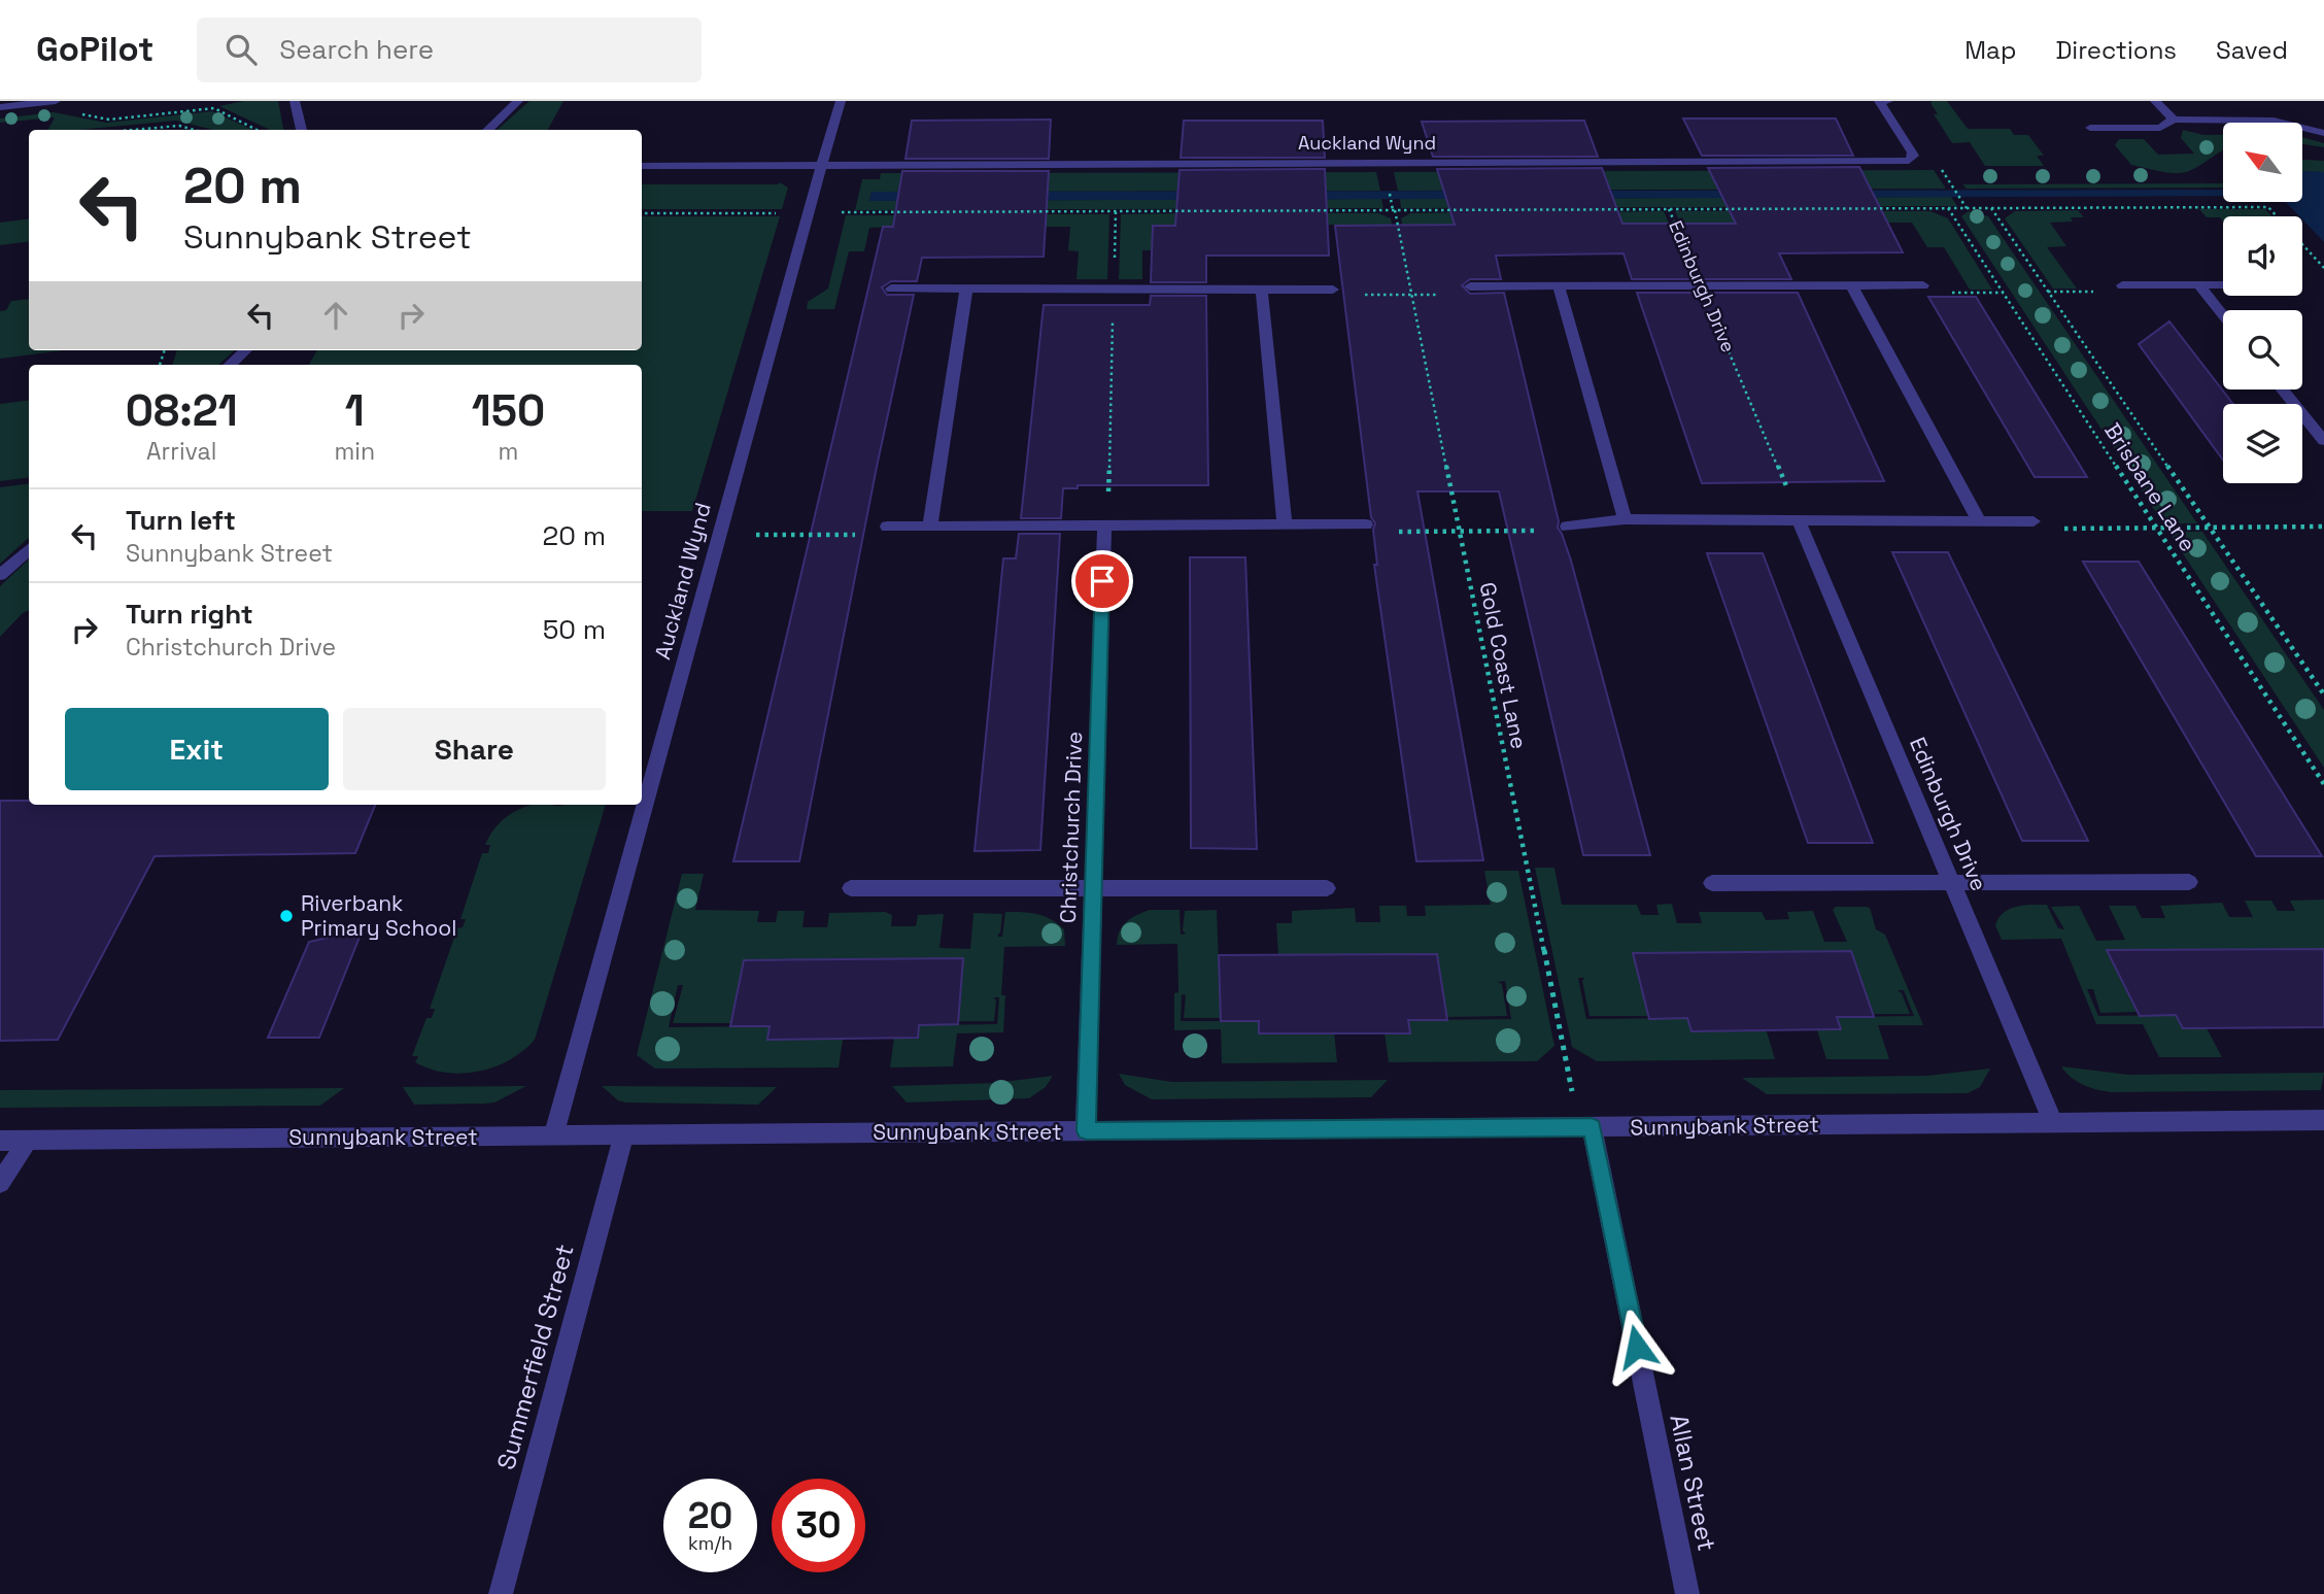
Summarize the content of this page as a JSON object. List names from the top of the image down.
{
  "streets": {
    "street": [
      "Auckland Wynd",
      "Edinburgh Drive",
      "Christchurch Drive",
      "Sunnybank Street",
      "Summerfield Street",
      "Allan Street"
    ],
    "path": ["Brisbane Lane", "Gold Coast Lane"]
  },
  "crossings": [
    ["Auckland Wynd", "Sunnybank Street"],
    ["Edinburgh Drive", "Sunnybank Street"],
    ["Gold Coast Lane", "Sunnybank Street"],
    ["Gold Coast Lane", "Allan Street"],
    ["Christchurch Drive", "Sunnybank Street"],
    ["Sunnybank Street", "Summerfield Street"],
    ["Sunnybank Street", "Allan Street"]
  ],
  "places": ["Riverbank Primary School"],
  "north": "top left",
  "page": {
    "header": "GoPilot",
    "search": "Search here",
    "nav": ["Map", "Directions", "Saved"],
    "turn": ["20 m", "Sunnybank Street"],
    "eta": [
      "08:21",
      "Arrival",
      "1",
      "min",
      "150",
      "m"
    ],
    "list": [
      {
        "name": "Turn left",
        "note": "Sunnybank Street",
        "value": "20 m"
      },
      {
        "name": "Turn right",
        "note": "Christchurch Drive",
        "value": "50 m"
      }
    ],
    "buttons": ["Exit", "Share"],
    "speed": "20 km/h",
    "limit": "30"
  }
}
